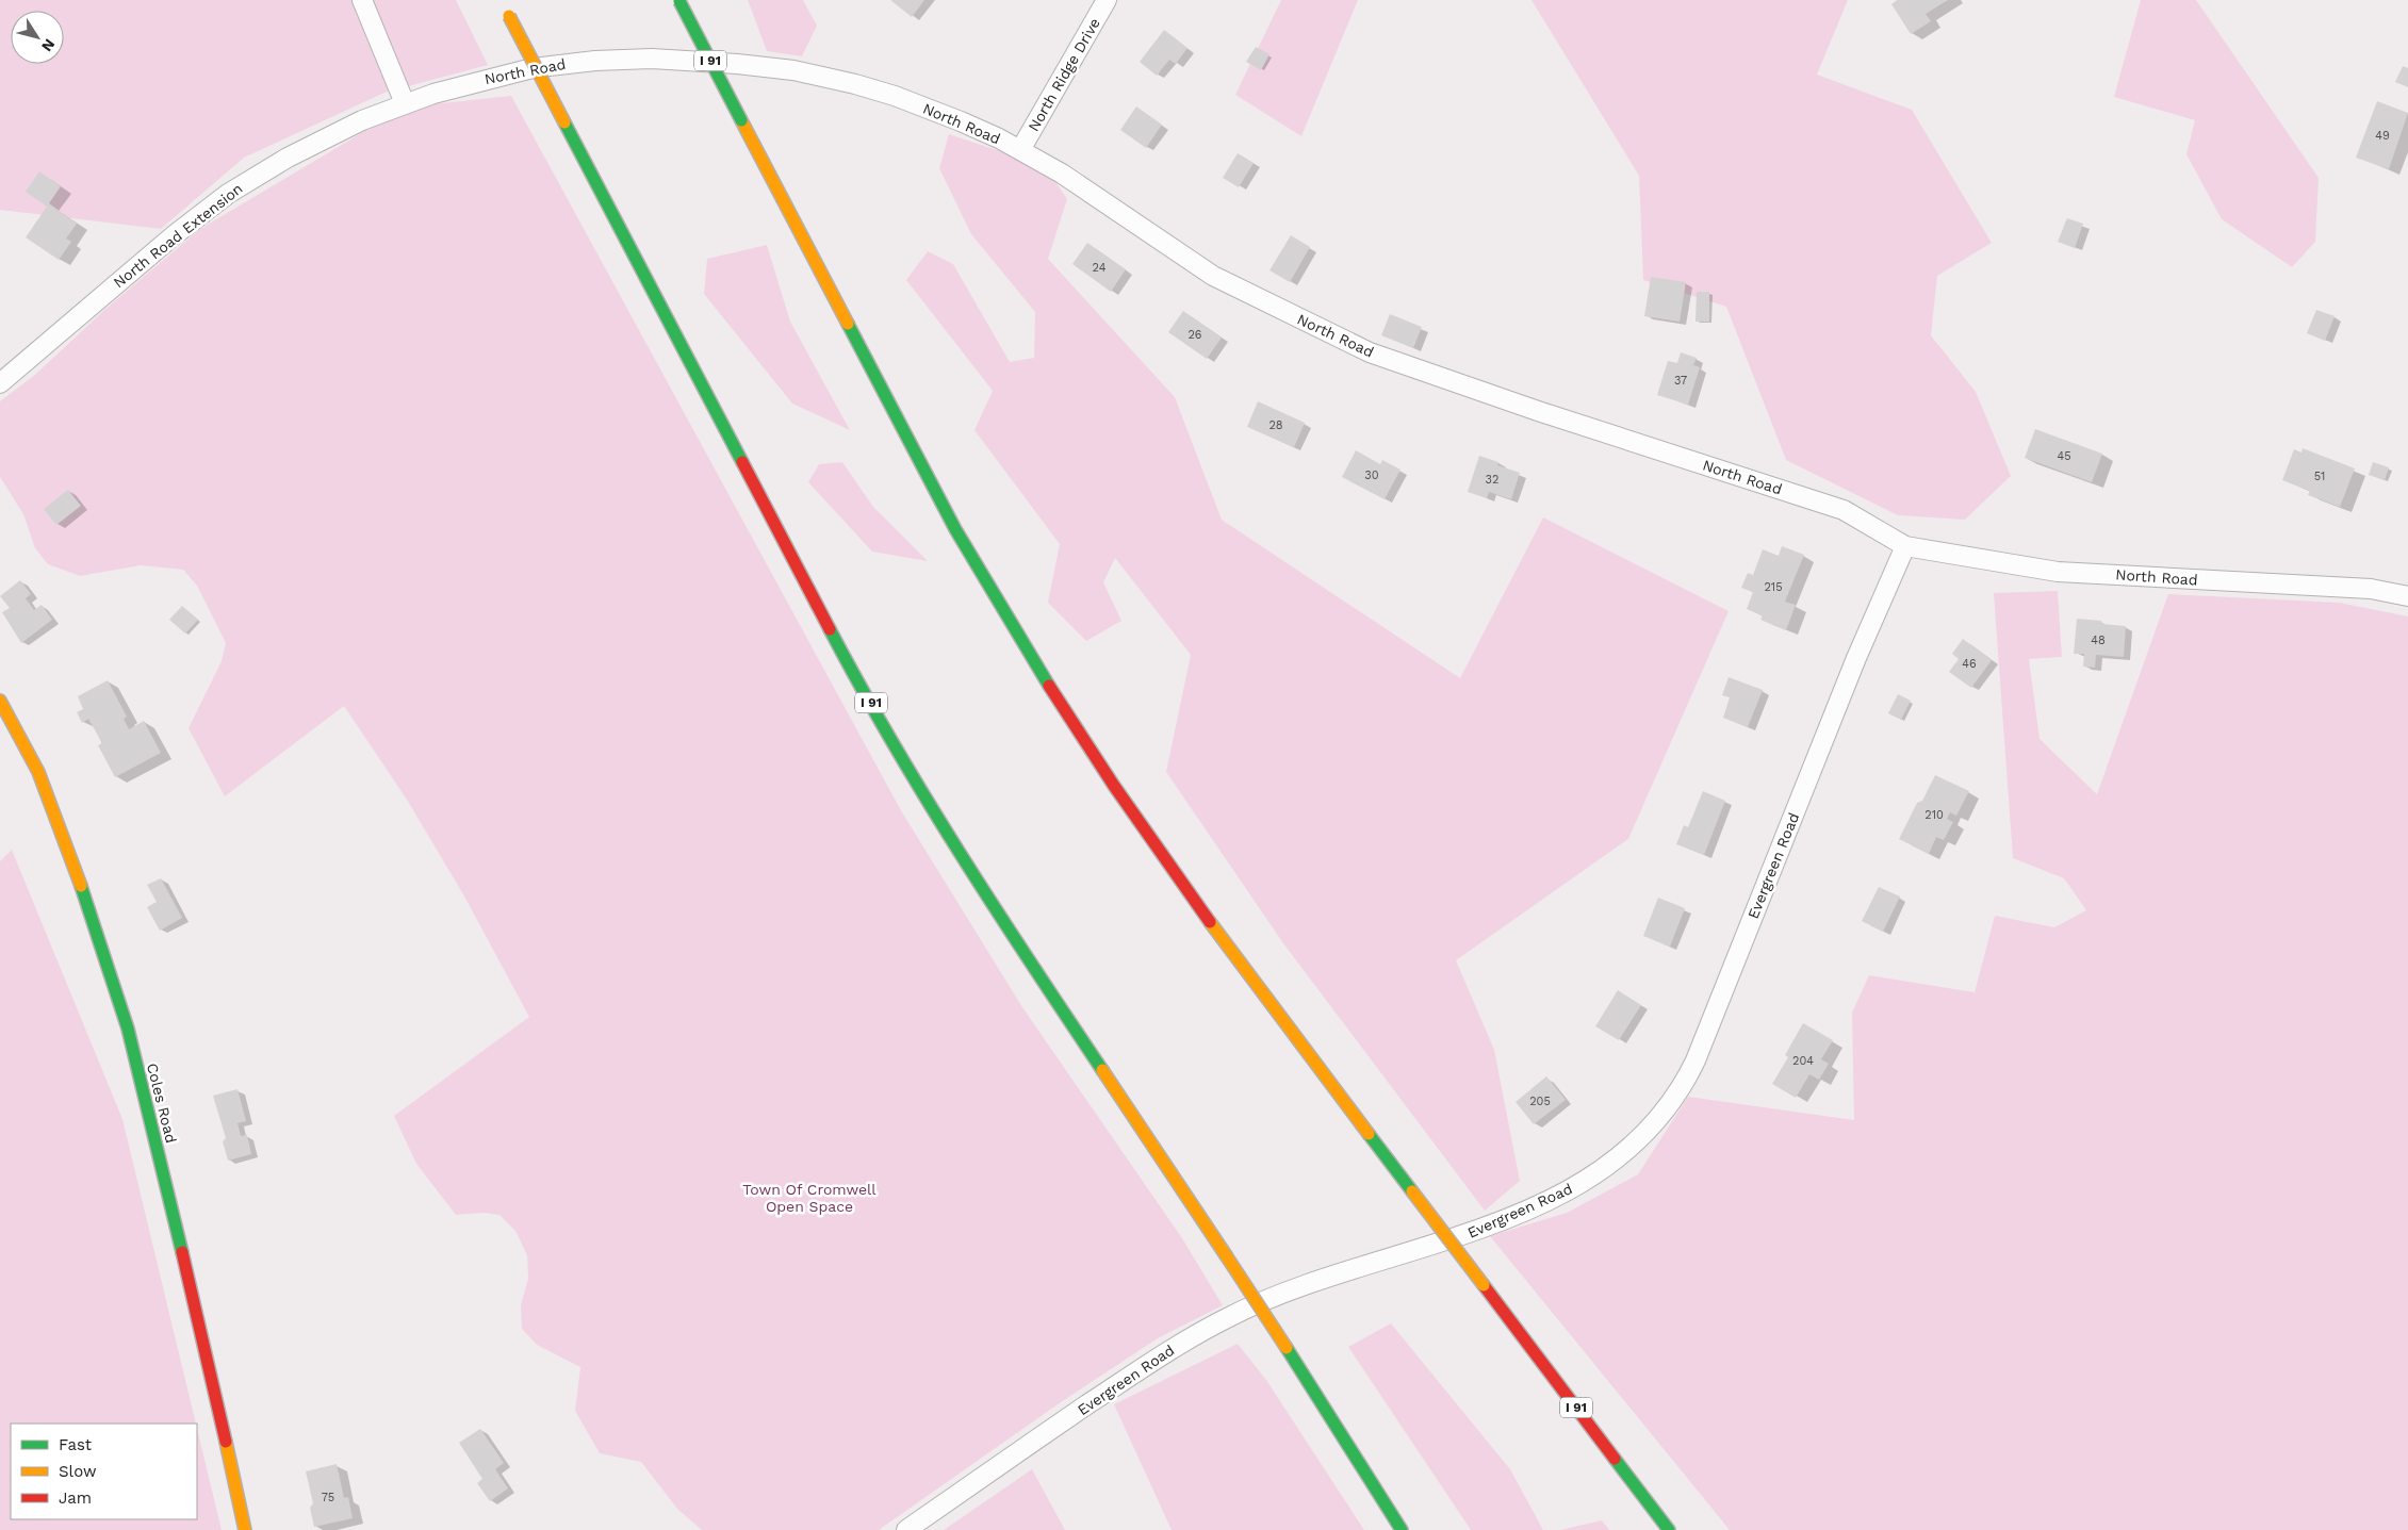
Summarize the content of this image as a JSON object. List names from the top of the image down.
{
  "streets": {
    "main road": ["I 91", "Coles Road"],
    "street": [
      "North Road",
      "North Ridge Drive",
      "North Road Extension",
      "Evergreen Road"
    ]
  },
  "crossings": [
    ["North Road", "North Ridge Drive"],
    ["North Road", "North Road Extension"],
    ["North Road", "Evergreen Road"]
  ],
  "parks": ["Town Of Cromwell Open Space"],
  "house_numbers": [
    "49",
    "24",
    "26",
    "37",
    "28",
    "45",
    "30",
    "51",
    "32",
    "215",
    "48",
    "46",
    "210",
    "204",
    "205",
    "75"
  ],
  "legend": ["Fast", "Slow", "Jam"],
  "north": "bottom right"
}
